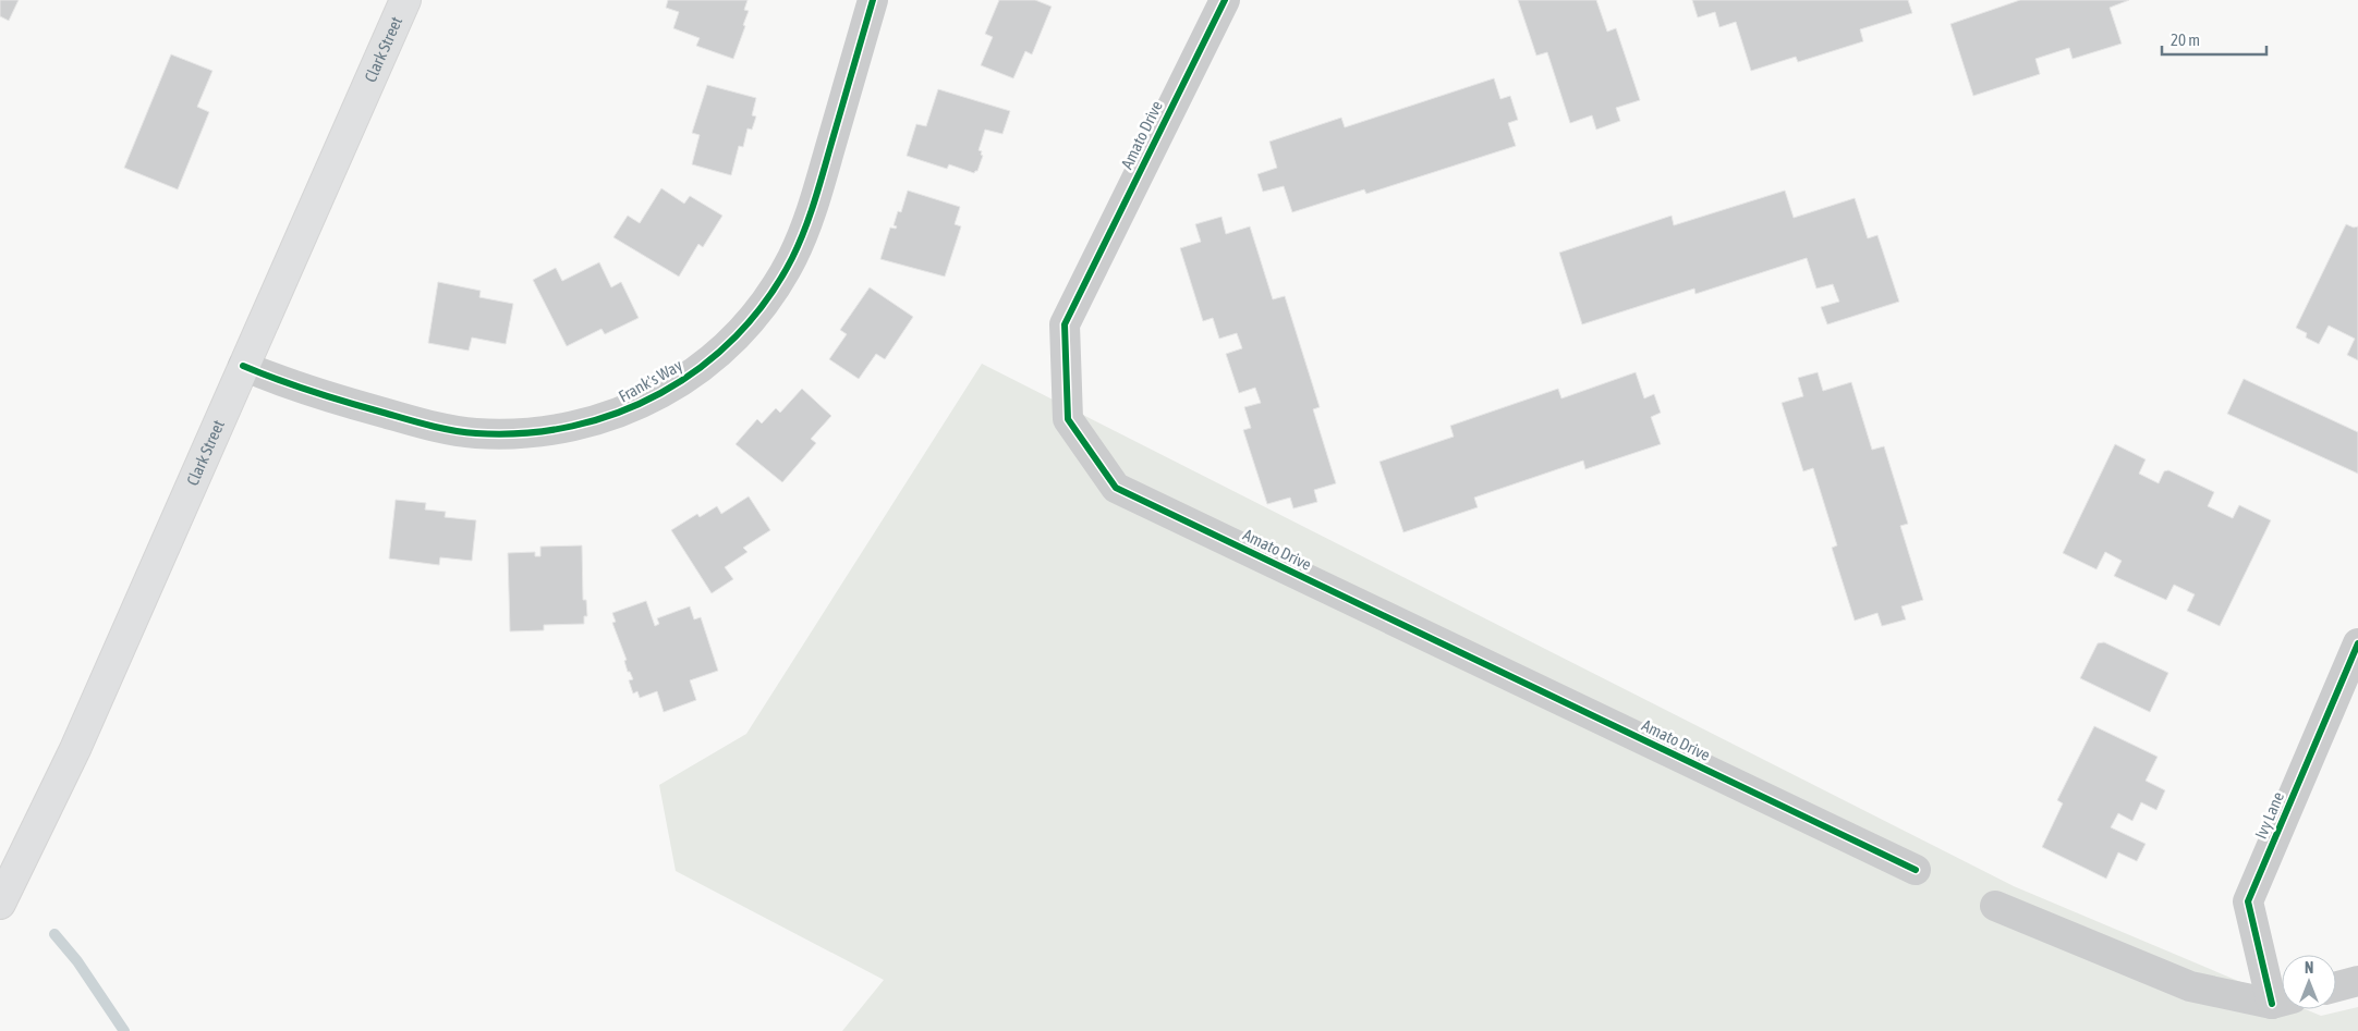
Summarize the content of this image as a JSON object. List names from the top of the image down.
{
  "streets": {
    "main road": ["Clark Street"],
    "street": ["Amato Drive", "Frank's Way", "Ivy Lane"]
  },
  "crossings": [
    ["Clark Street", "Frank's Way"]
  ],
  "scale_bar": "20 m",
  "north": "top"
}
